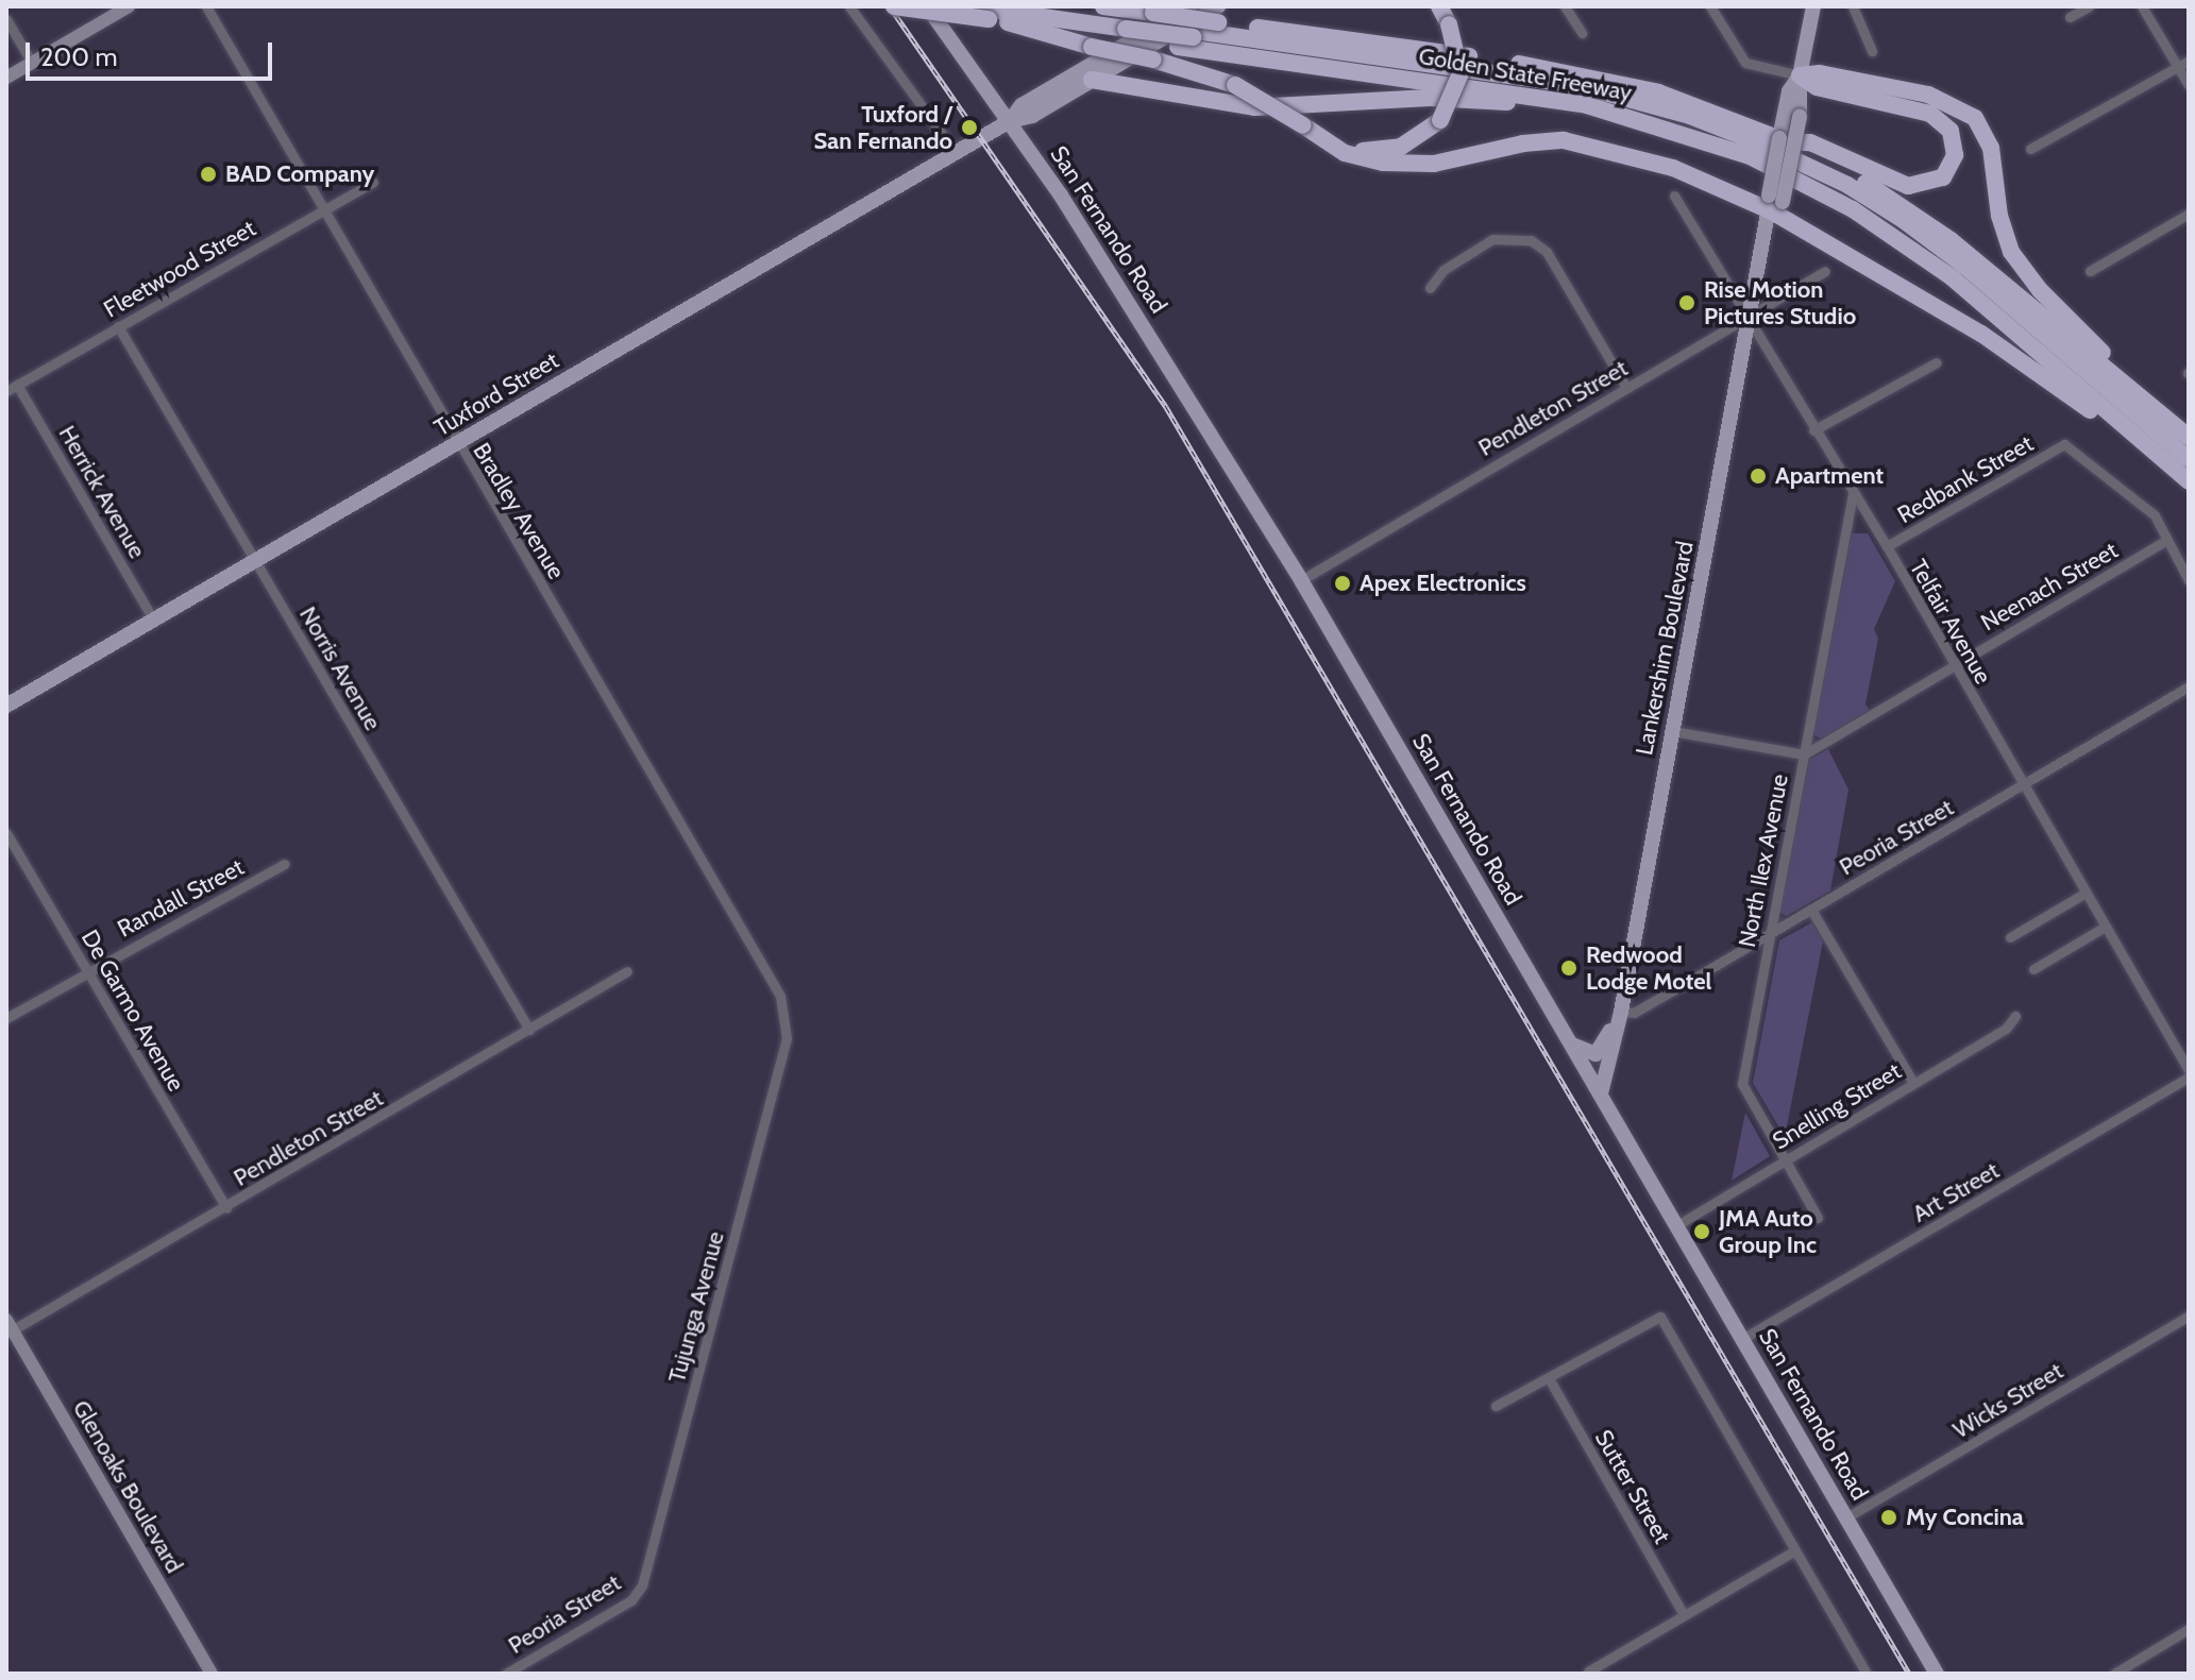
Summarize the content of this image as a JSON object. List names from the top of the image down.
{
  "streets": {
    "highway": ["Golden State Freeway"],
    "main road": [
      "San Fernando Road",
      "Tuxford Street",
      "Lankershim Boulevard",
      "Glenoaks Boulevard"
    ],
    "street": [
      "Fleetwood Street",
      "Pendleton Street",
      "Redbank Street",
      "Herrick Avenue",
      "Bradley Avenue",
      "Neenach Street",
      "Telfair Avenue",
      "Norris Avenue",
      "Peoria Street",
      "North Ilex Avenue",
      "Randall Street",
      "De Garmo Avenue",
      "Snelling Street",
      "Art Street",
      "Tujunga Avenue",
      "Wicks Street",
      "Sutter Street"
    ]
  },
  "crossings": [
    ["Golden State Freeway", "Tuxford Street"],
    ["San Fernando Road", "Tuxford Street"],
    ["San Fernando Road", "Pendleton Street"],
    ["San Fernando Road", "Lankershim Boulevard"],
    ["San Fernando Road", "Snelling Street"],
    ["San Fernando Road", "Art Street"],
    ["San Fernando Road", "Wicks Street"],
    ["Fleetwood Street", "Herrick Avenue"],
    ["Fleetwood Street", "Bradley Avenue"],
    ["Fleetwood Street", "Norris Avenue"],
    ["Tuxford Street", "Herrick Avenue"],
    ["Tuxford Street", "Bradley Avenue"],
    ["Tuxford Street", "Norris Avenue"],
    ["Pendleton Street", "Telfair Avenue"],
    ["Pendleton Street", "Lankershim Boulevard"],
    ["Pendleton Street", "Norris Avenue"],
    ["Pendleton Street", "De Garmo Avenue"],
    ["Pendleton Street", "Glenoaks Boulevard"],
    ["Redbank Street", "Neenach Street"],
    ["Redbank Street", "Telfair Avenue"],
    ["Bradley Avenue", "Tujunga Avenue"],
    ["Neenach Street", "Telfair Avenue"],
    ["Neenach Street", "North Ilex Avenue"],
    ["Telfair Avenue", "Lankershim Boulevard"],
    ["Telfair Avenue", "Peoria Street"],
    ["Telfair Avenue", "North Ilex Avenue"],
    ["Lankershim Boulevard", "Peoria Street"],
    ["Peoria Street", "North Ilex Avenue"],
    ["Peoria Street", "Tujunga Avenue"],
    ["North Ilex Avenue", "Snelling Street"],
    ["Randall Street", "De Garmo Avenue"]
  ],
  "places": [
    "Tuxford / San Fernando",
    "BAD Company",
    "Rise Motion Pictures Studio",
    "Apartment",
    "Apex Electronics",
    "Redwood Lodge Motel",
    "JMA Auto Group Inc",
    "My Concina"
  ],
  "scale_bar": "200 m"
}
